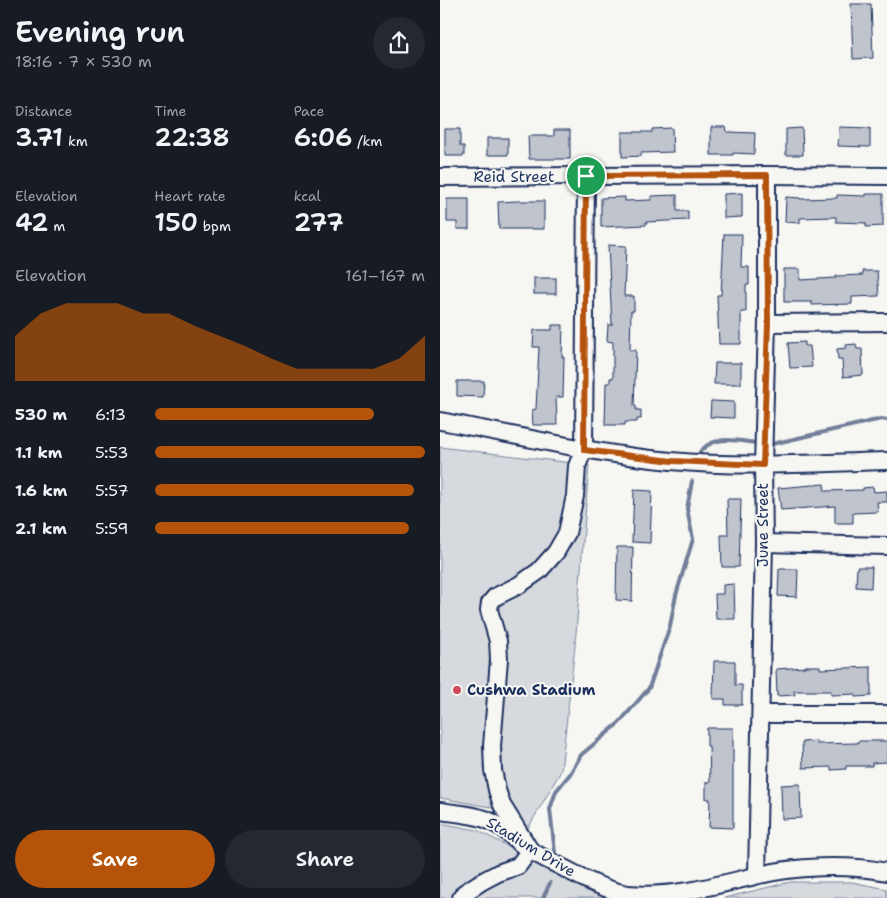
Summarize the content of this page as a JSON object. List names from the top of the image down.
{
  "streets": {
    "street": ["Reid Street", "June Street", "Stadium Drive"]
  },
  "crossings": [
    ["Reid Street", "June Street"],
    ["June Street", "Stadium Drive"]
  ],
  "places": ["Cushwa Stadium"],
  "page": {
    "heading": ["Evening run", "18:16 · 7 × 530 m"],
    "stats": [
      ["Distance", "3.71 km"],
      ["Time", "22:38"],
      ["Pace", "6:06 /km"],
      ["Elevation", "42 m"],
      ["Heart rate", "150 bpm"],
      ["kcal", "277"]
    ],
    "chart": ["Elevation", "161–167 m"],
    "list": [
      {
        "name": "530 m",
        "note": "6:13"
      },
      {
        "name": "1.1 km",
        "note": "5:53"
      },
      {
        "name": "1.6 km",
        "note": "5:57"
      },
      {
        "name": "2.1 km",
        "note": "5:59"
      }
    ],
    "buttons": ["Save", "Share"]
  }
}
